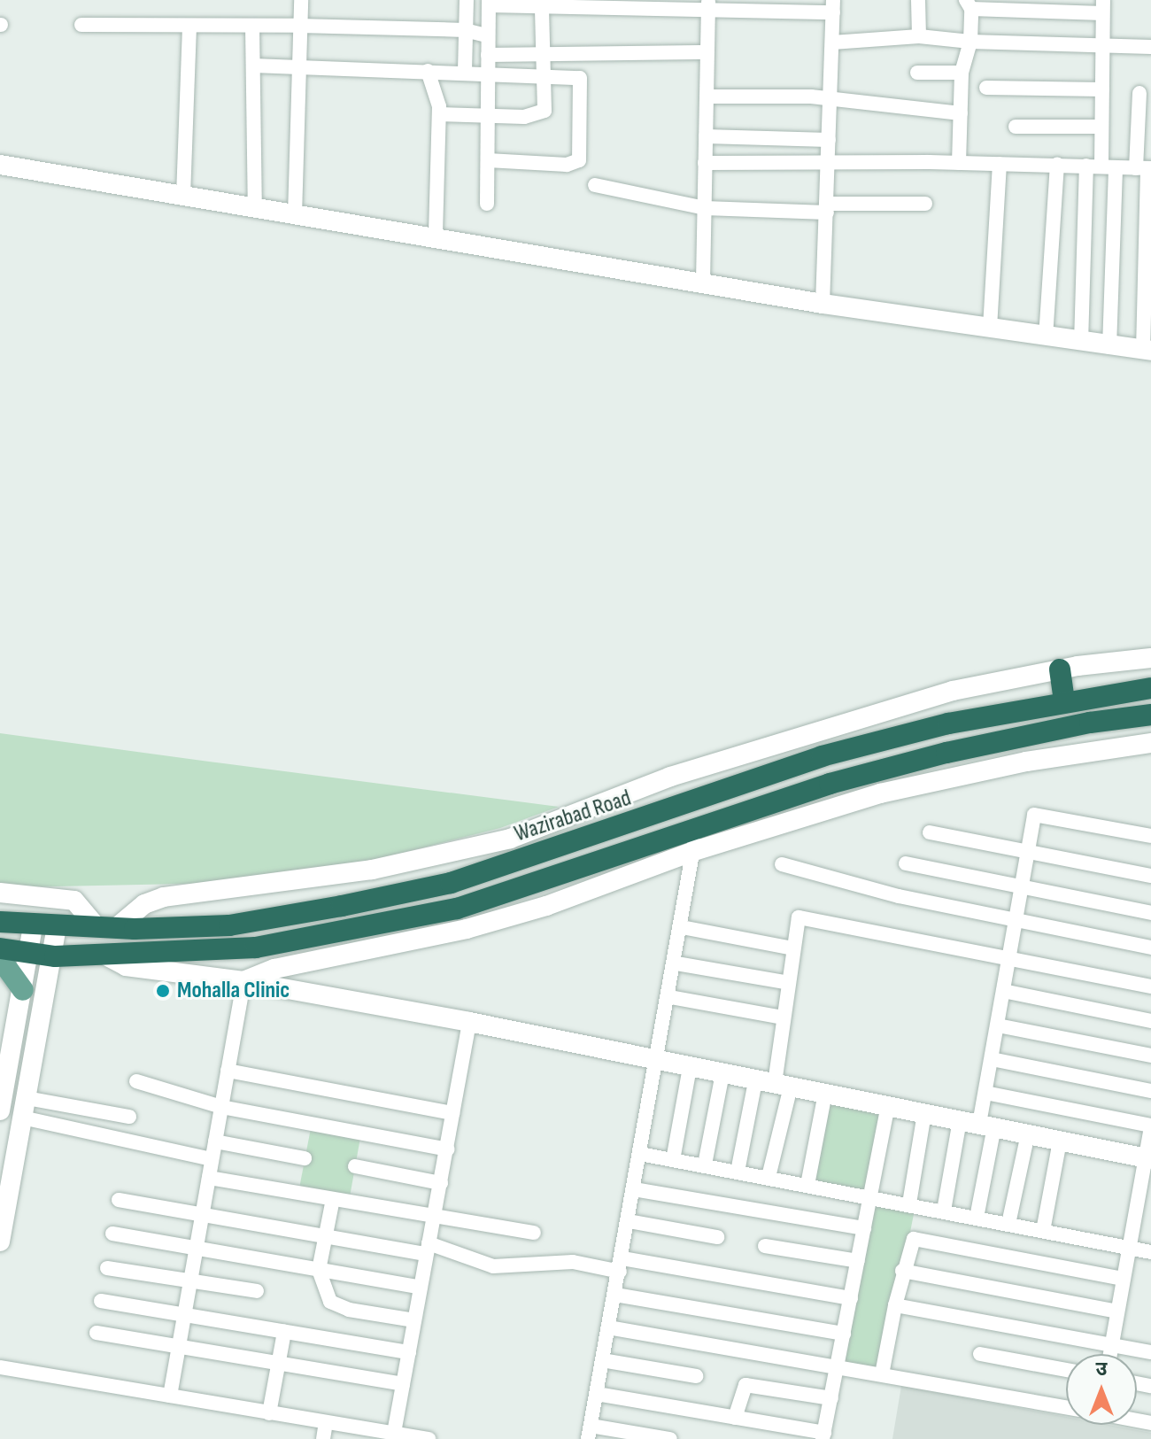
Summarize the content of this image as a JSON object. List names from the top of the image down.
{
  "streets": {
    "highway": ["Wazirabad Road"]
  },
  "places": ["Mohalla Clinic"],
  "north": "top"
}
